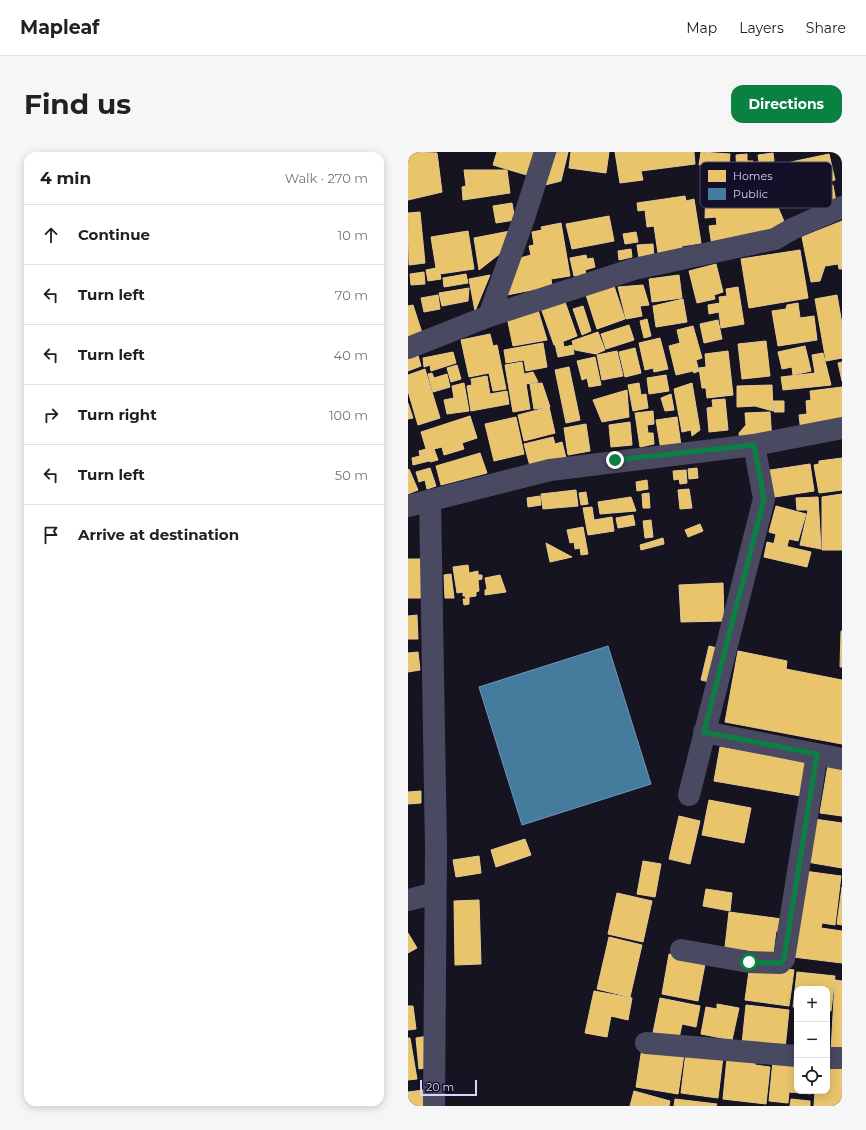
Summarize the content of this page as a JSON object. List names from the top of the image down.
{
  "legend": ["Homes", "Public"],
  "scale_bar": "20 m",
  "page": {
    "header": "Mapleaf",
    "nav": ["Map", "Layers", "Share"],
    "buttons": "Directions",
    "title": "Find us",
    "heading": ["4 min", "Walk · 270 m"],
    "list": [
      ["Continue", "10 m"],
      ["Turn left", "70 m"],
      ["Turn left", "40 m"],
      ["Turn right", "100 m"],
      ["Turn left", "50 m"],
      "Arrive at destination"
    ],
    "map_buttons": ["+", "−"],
    "scale": "20 m"
  }
}
